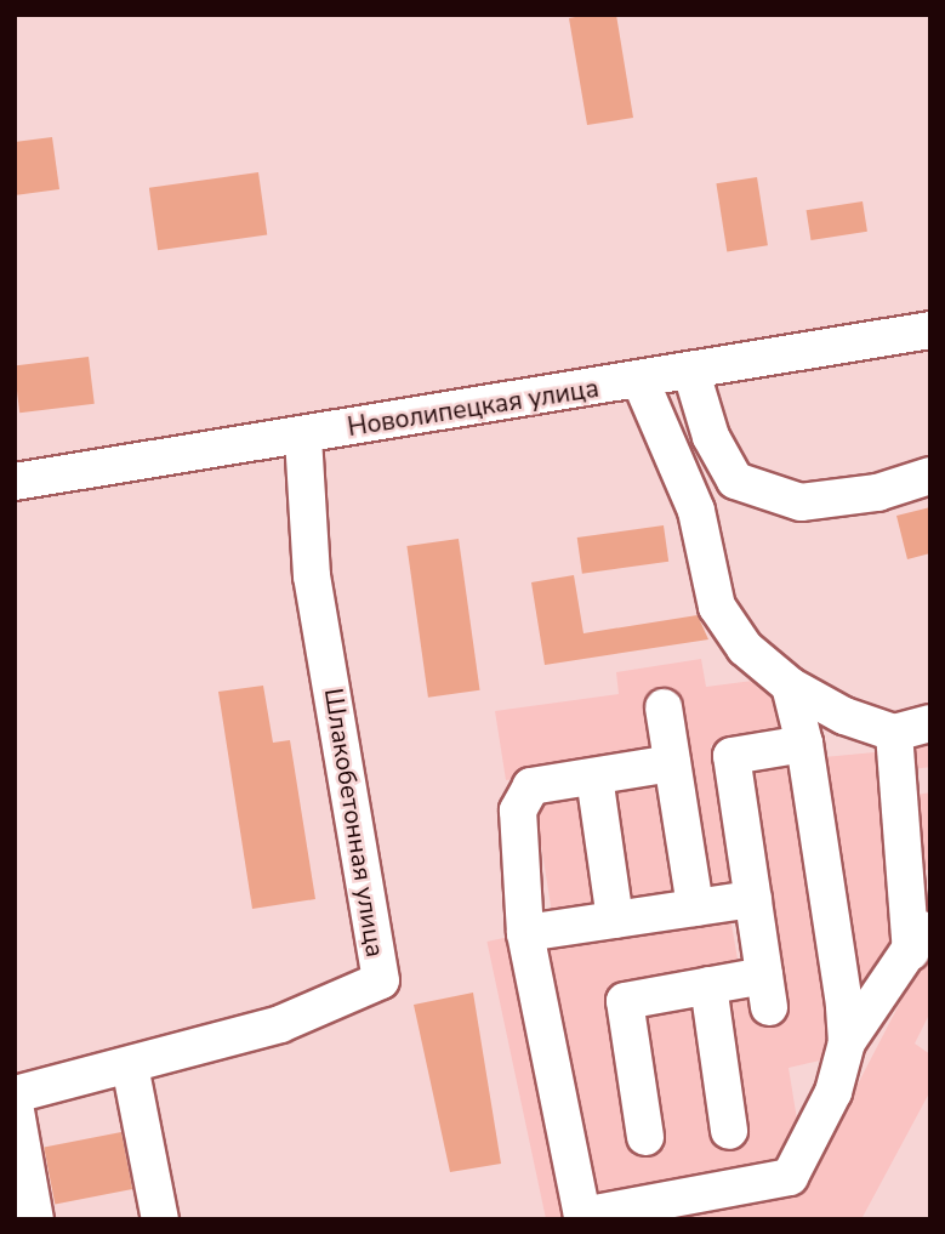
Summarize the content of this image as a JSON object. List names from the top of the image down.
{
  "streets": {
    "street": ["Новолипецкая улица", "Шлакобетонная улица"]
  },
  "crossings": [
    ["Новолипецкая улица", "Шлакобетонная улица"]
  ]
}
